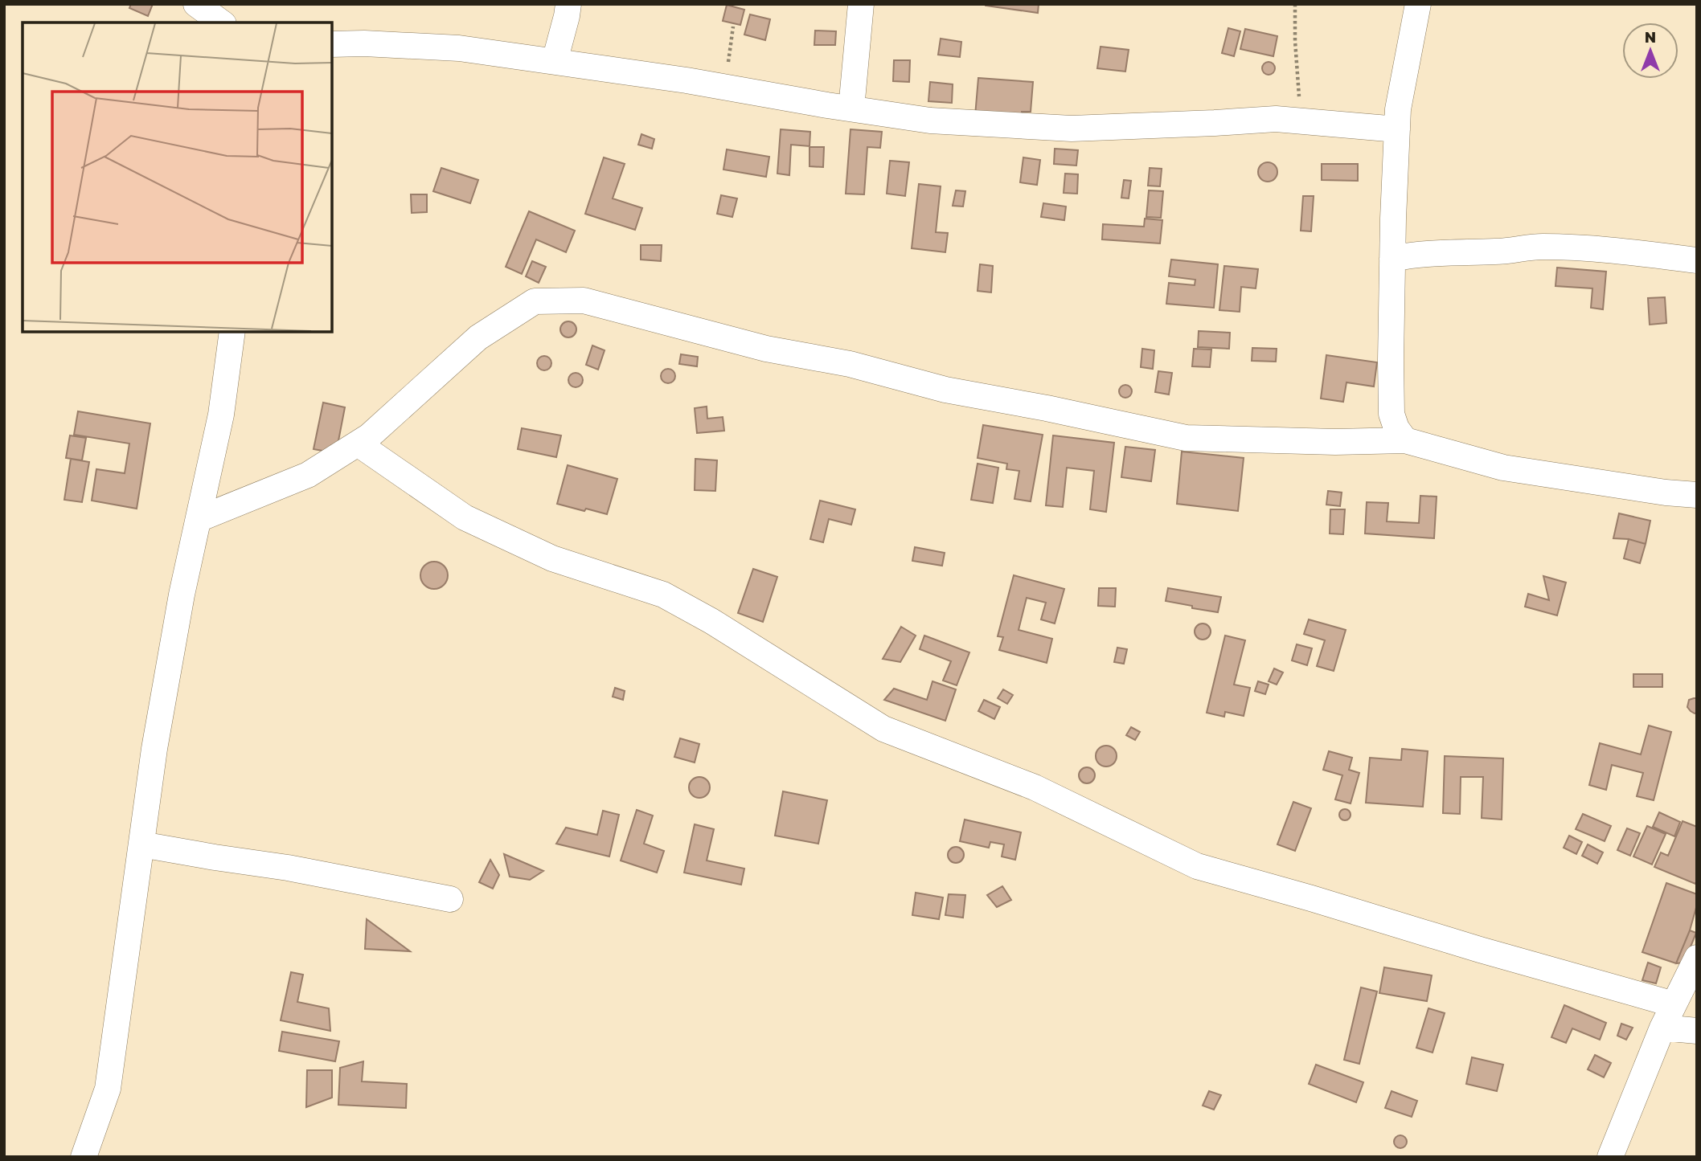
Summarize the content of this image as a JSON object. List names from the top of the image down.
{
  "north": "top"
}
